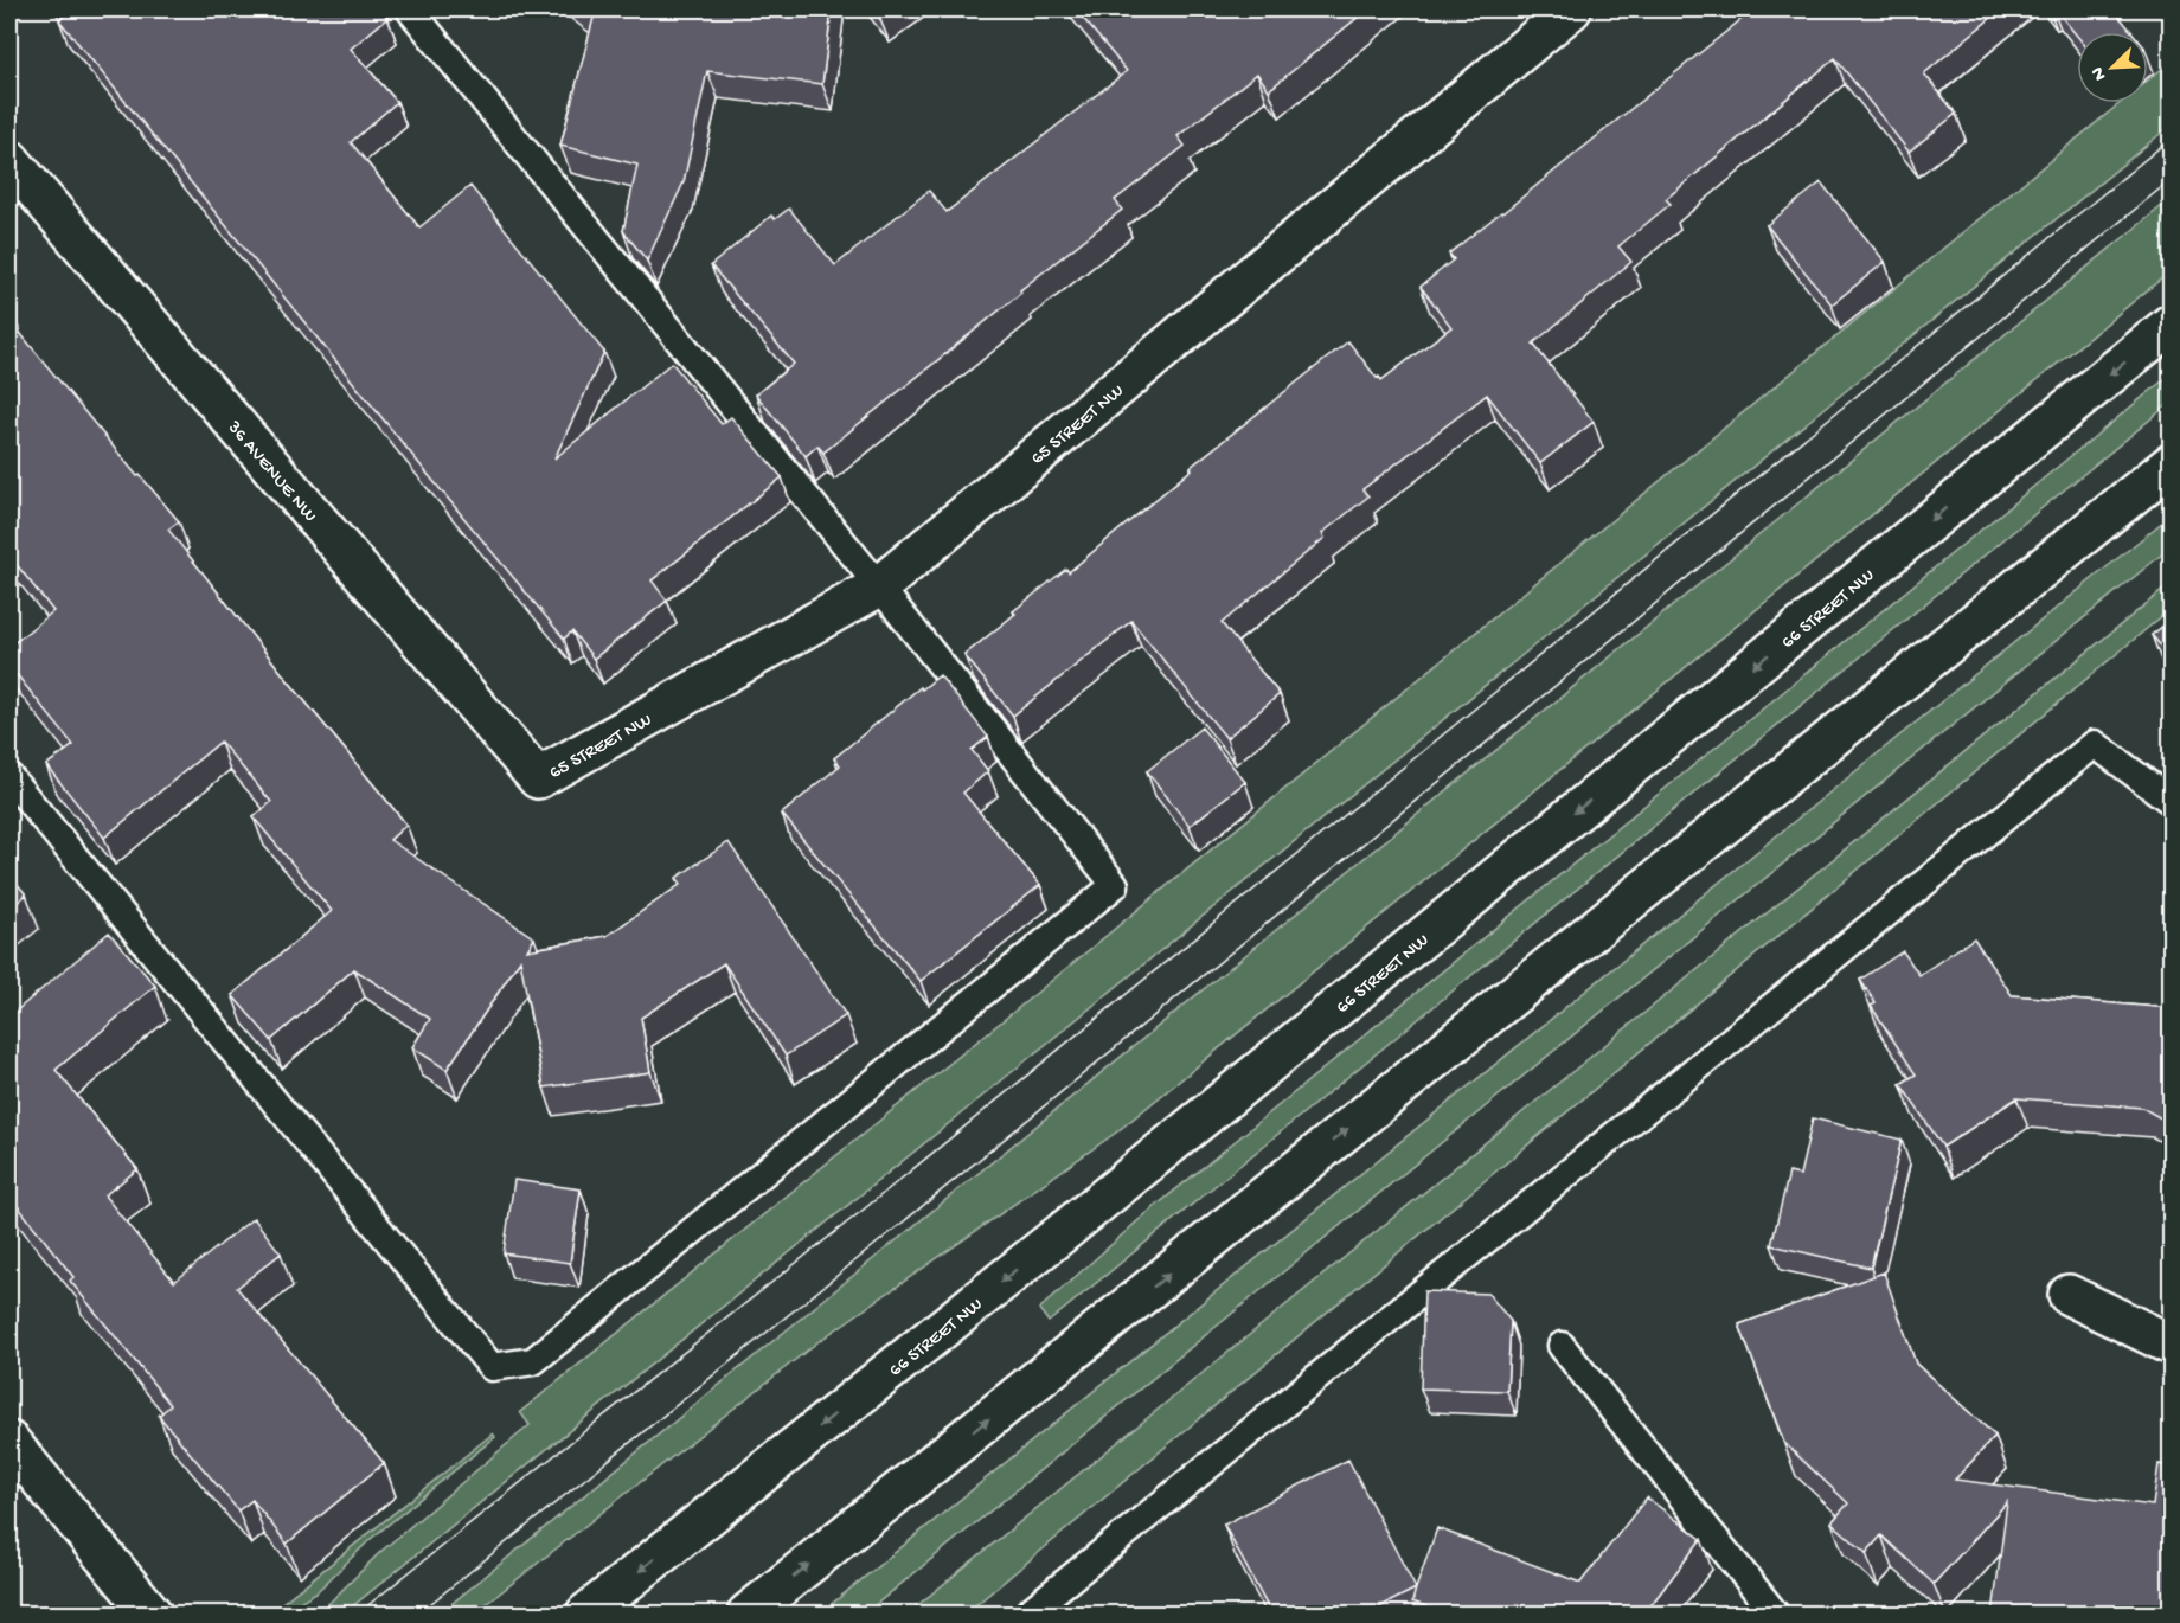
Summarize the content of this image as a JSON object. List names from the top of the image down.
{
  "streets": {
    "main road": ["65 STREET NW", "36 AVENUE NW", "66 STREET NW"]
  },
  "crossings": [
    ["65 STREET NW", "36 AVENUE NW"]
  ],
  "north": "bottom left"
}
